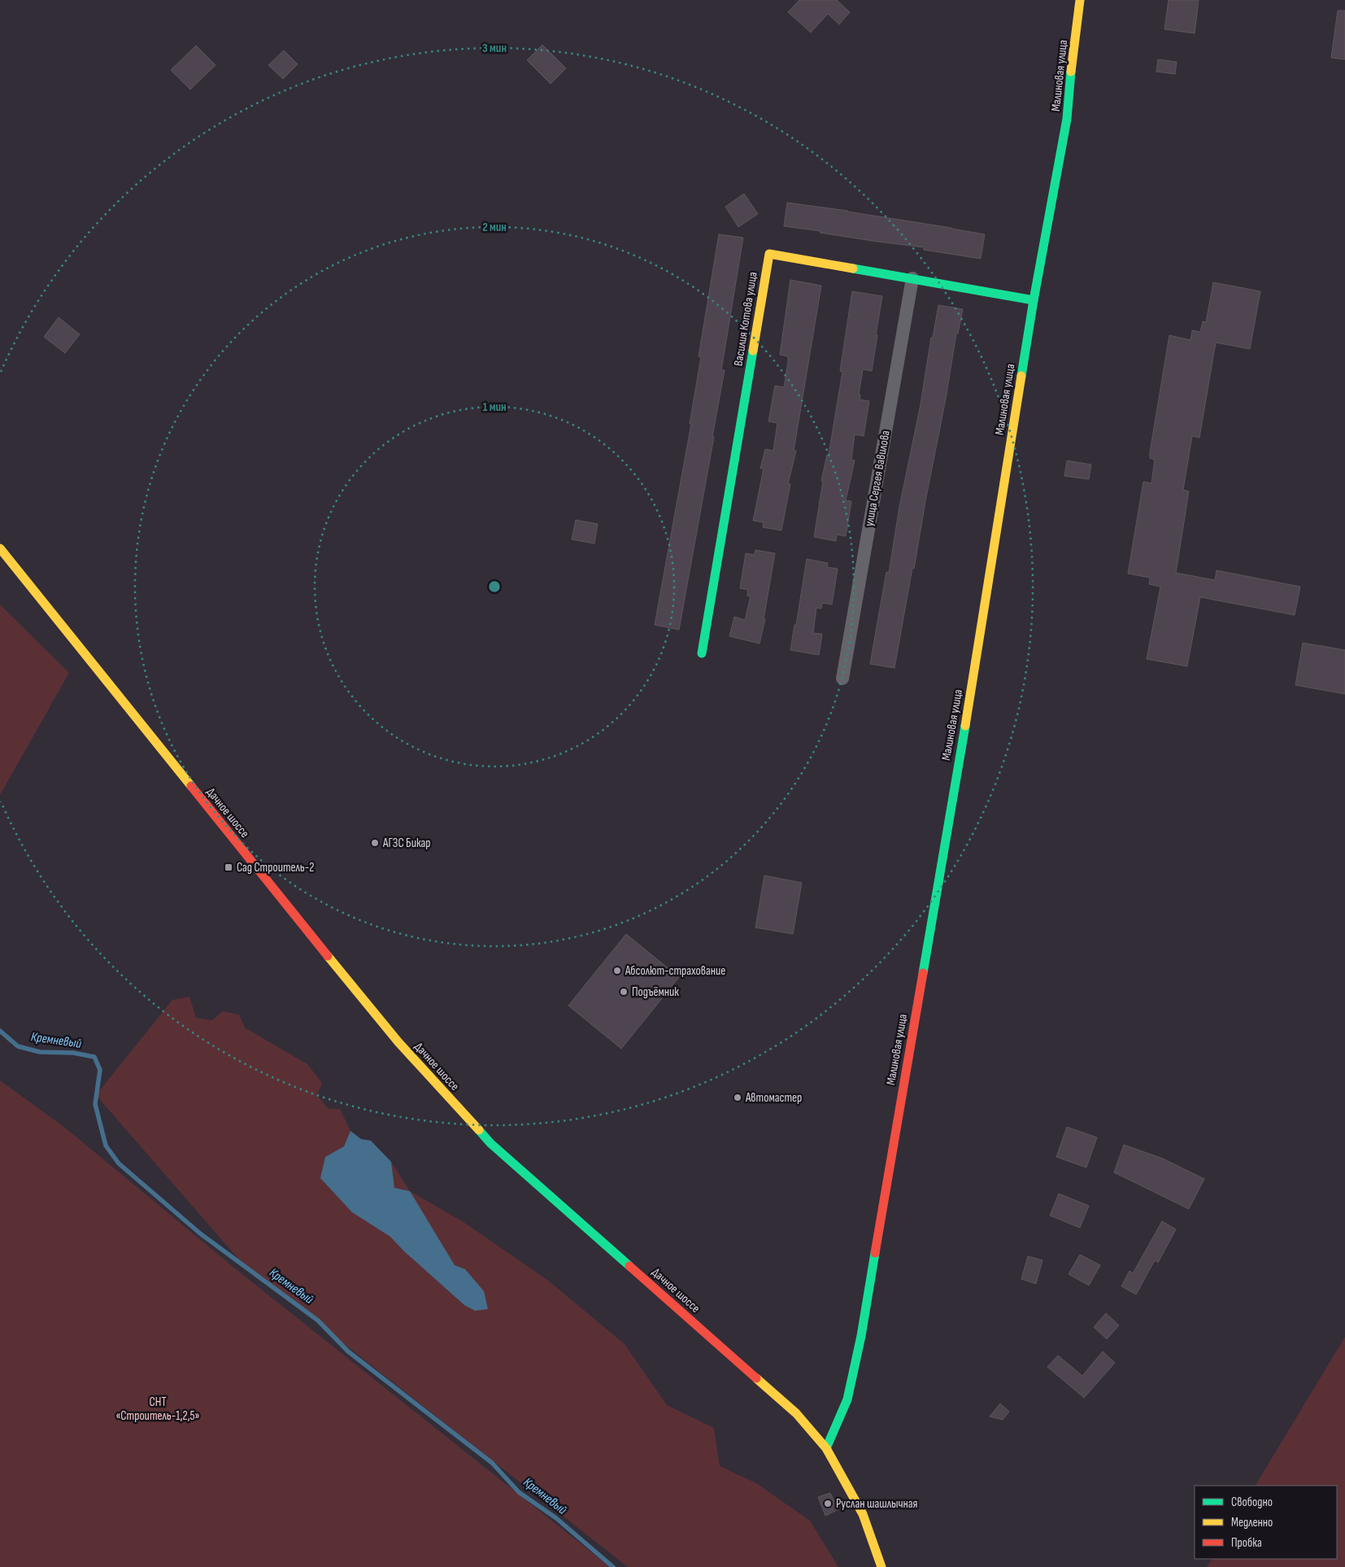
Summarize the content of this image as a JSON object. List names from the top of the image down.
{
  "streets": {
    "street": [
      "Малиновая улица",
      "Василия Котова улица",
      "улица Сергея Вавилова",
      "Дачное шоссе"
    ]
  },
  "crossings": [
    ["Малиновая улица", "Василия Котова улица"],
    ["Малиновая улица", "Дачное шоссе"],
    ["Василия Котова улица", "улица Сергея Вавилова"]
  ],
  "water": ["Кремневый"],
  "parks": ["СНТ «Строитель-1,2,5»"],
  "places": {
    "other": [
      "АГЗС Бикар",
      "Абсолют-страхование",
      "Подъёмник",
      "Автомастер",
      "Руслан шашлычная"
    ],
    "transit": ["Сад Строитель-2"]
  },
  "legend": ["Свободно", "Медленно", "Пробка"],
  "rings": ["3 мин", "2 мин", "1 мин"]
}
